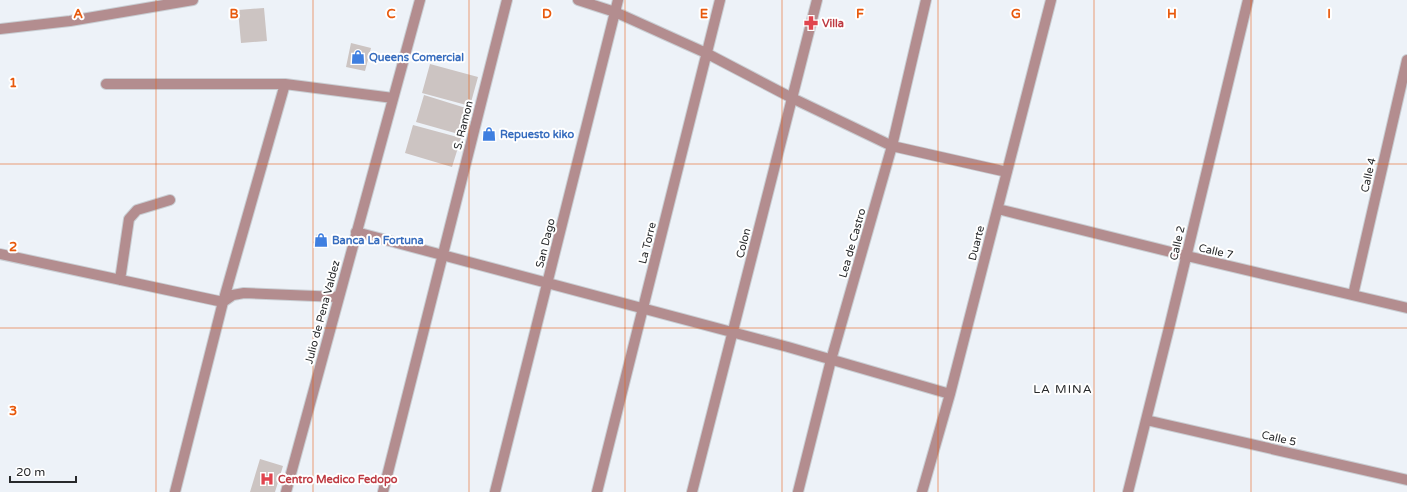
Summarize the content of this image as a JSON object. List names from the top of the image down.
{
  "streets": {
    "street": [
      "S. Ramon",
      "Calle 4",
      "San Dago",
      "La Torre",
      "Colon",
      "Lea de Castro",
      "Duarte",
      "Calle 2",
      "Calle 7",
      "Julio de Pena Valdez",
      "Calle 5"
    ]
  },
  "crossings": [
    ["Calle 4", "Calle 7"],
    ["Duarte", "Calle 7"],
    ["Calle 2", "Calle 7"],
    ["Calle 2", "Calle 5"]
  ],
  "districts": ["LA MINA"],
  "places": {
    "pharmacy": ["Villa"],
    "shop": ["Queens Comercial", "Repuesto kiko", "Banca La Fortuna"],
    "hospital": ["Centro Medico Fedopo"]
  },
  "scale_bar": "20 m",
  "grid": {
    "columns": [
      "A",
      "B",
      "C",
      "D",
      "E",
      "F",
      "G",
      "H",
      "I"
    ],
    "rows": ["1", "2", "3"]
  }
}
